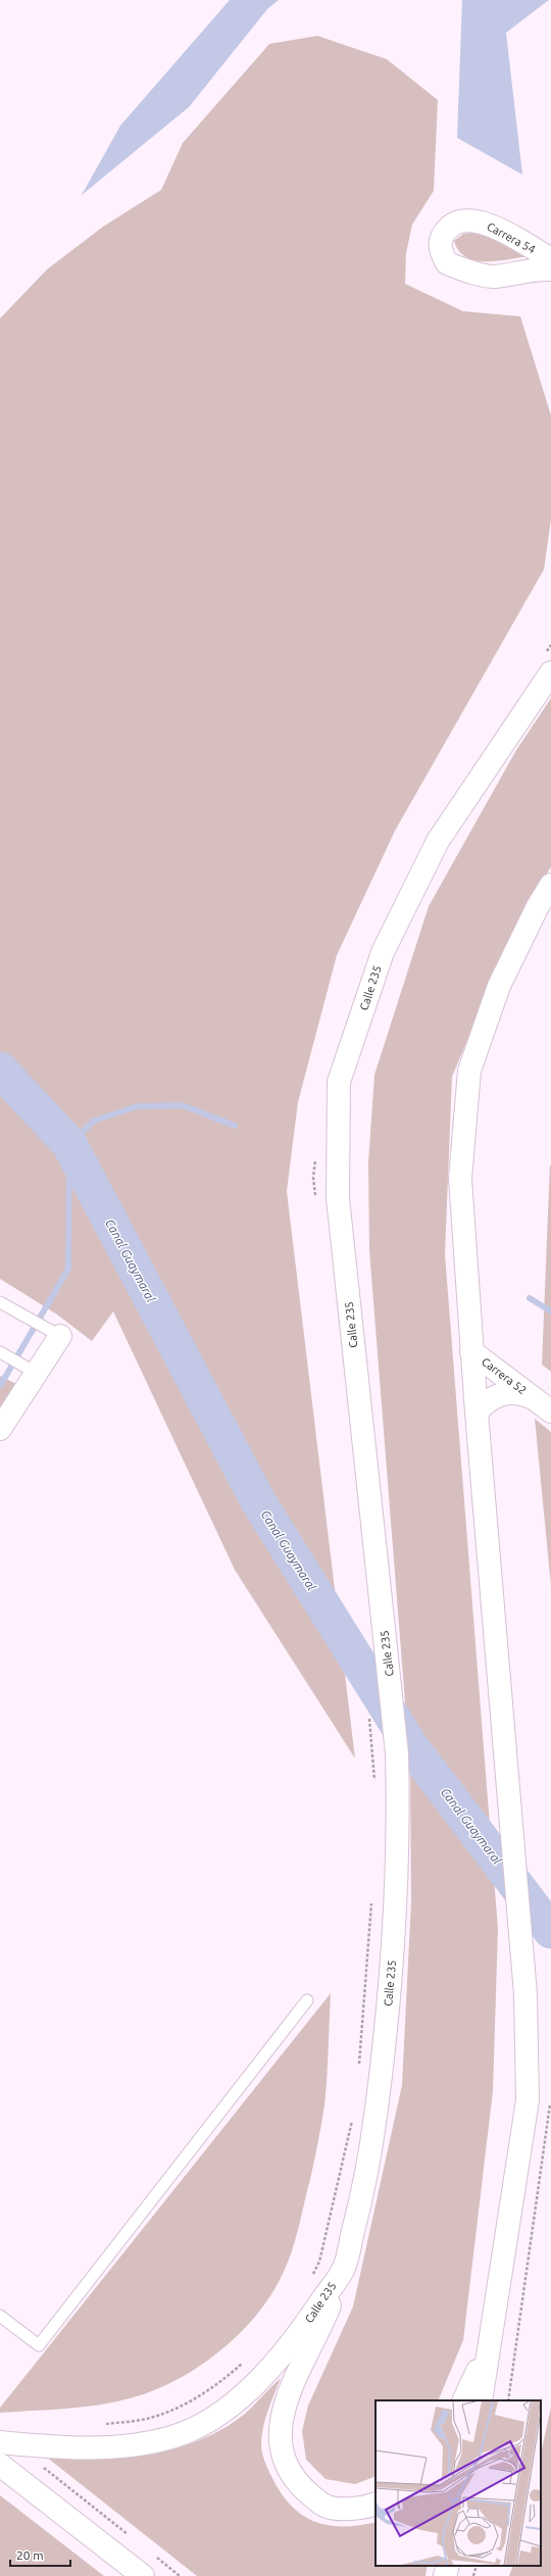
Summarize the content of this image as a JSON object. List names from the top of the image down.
{
  "streets": {
    "main road": ["Carrera 54", "Calle 235", "Carrera 52"]
  },
  "water": ["Canal Guaymaral"],
  "scale_bar": "20 m"
}
